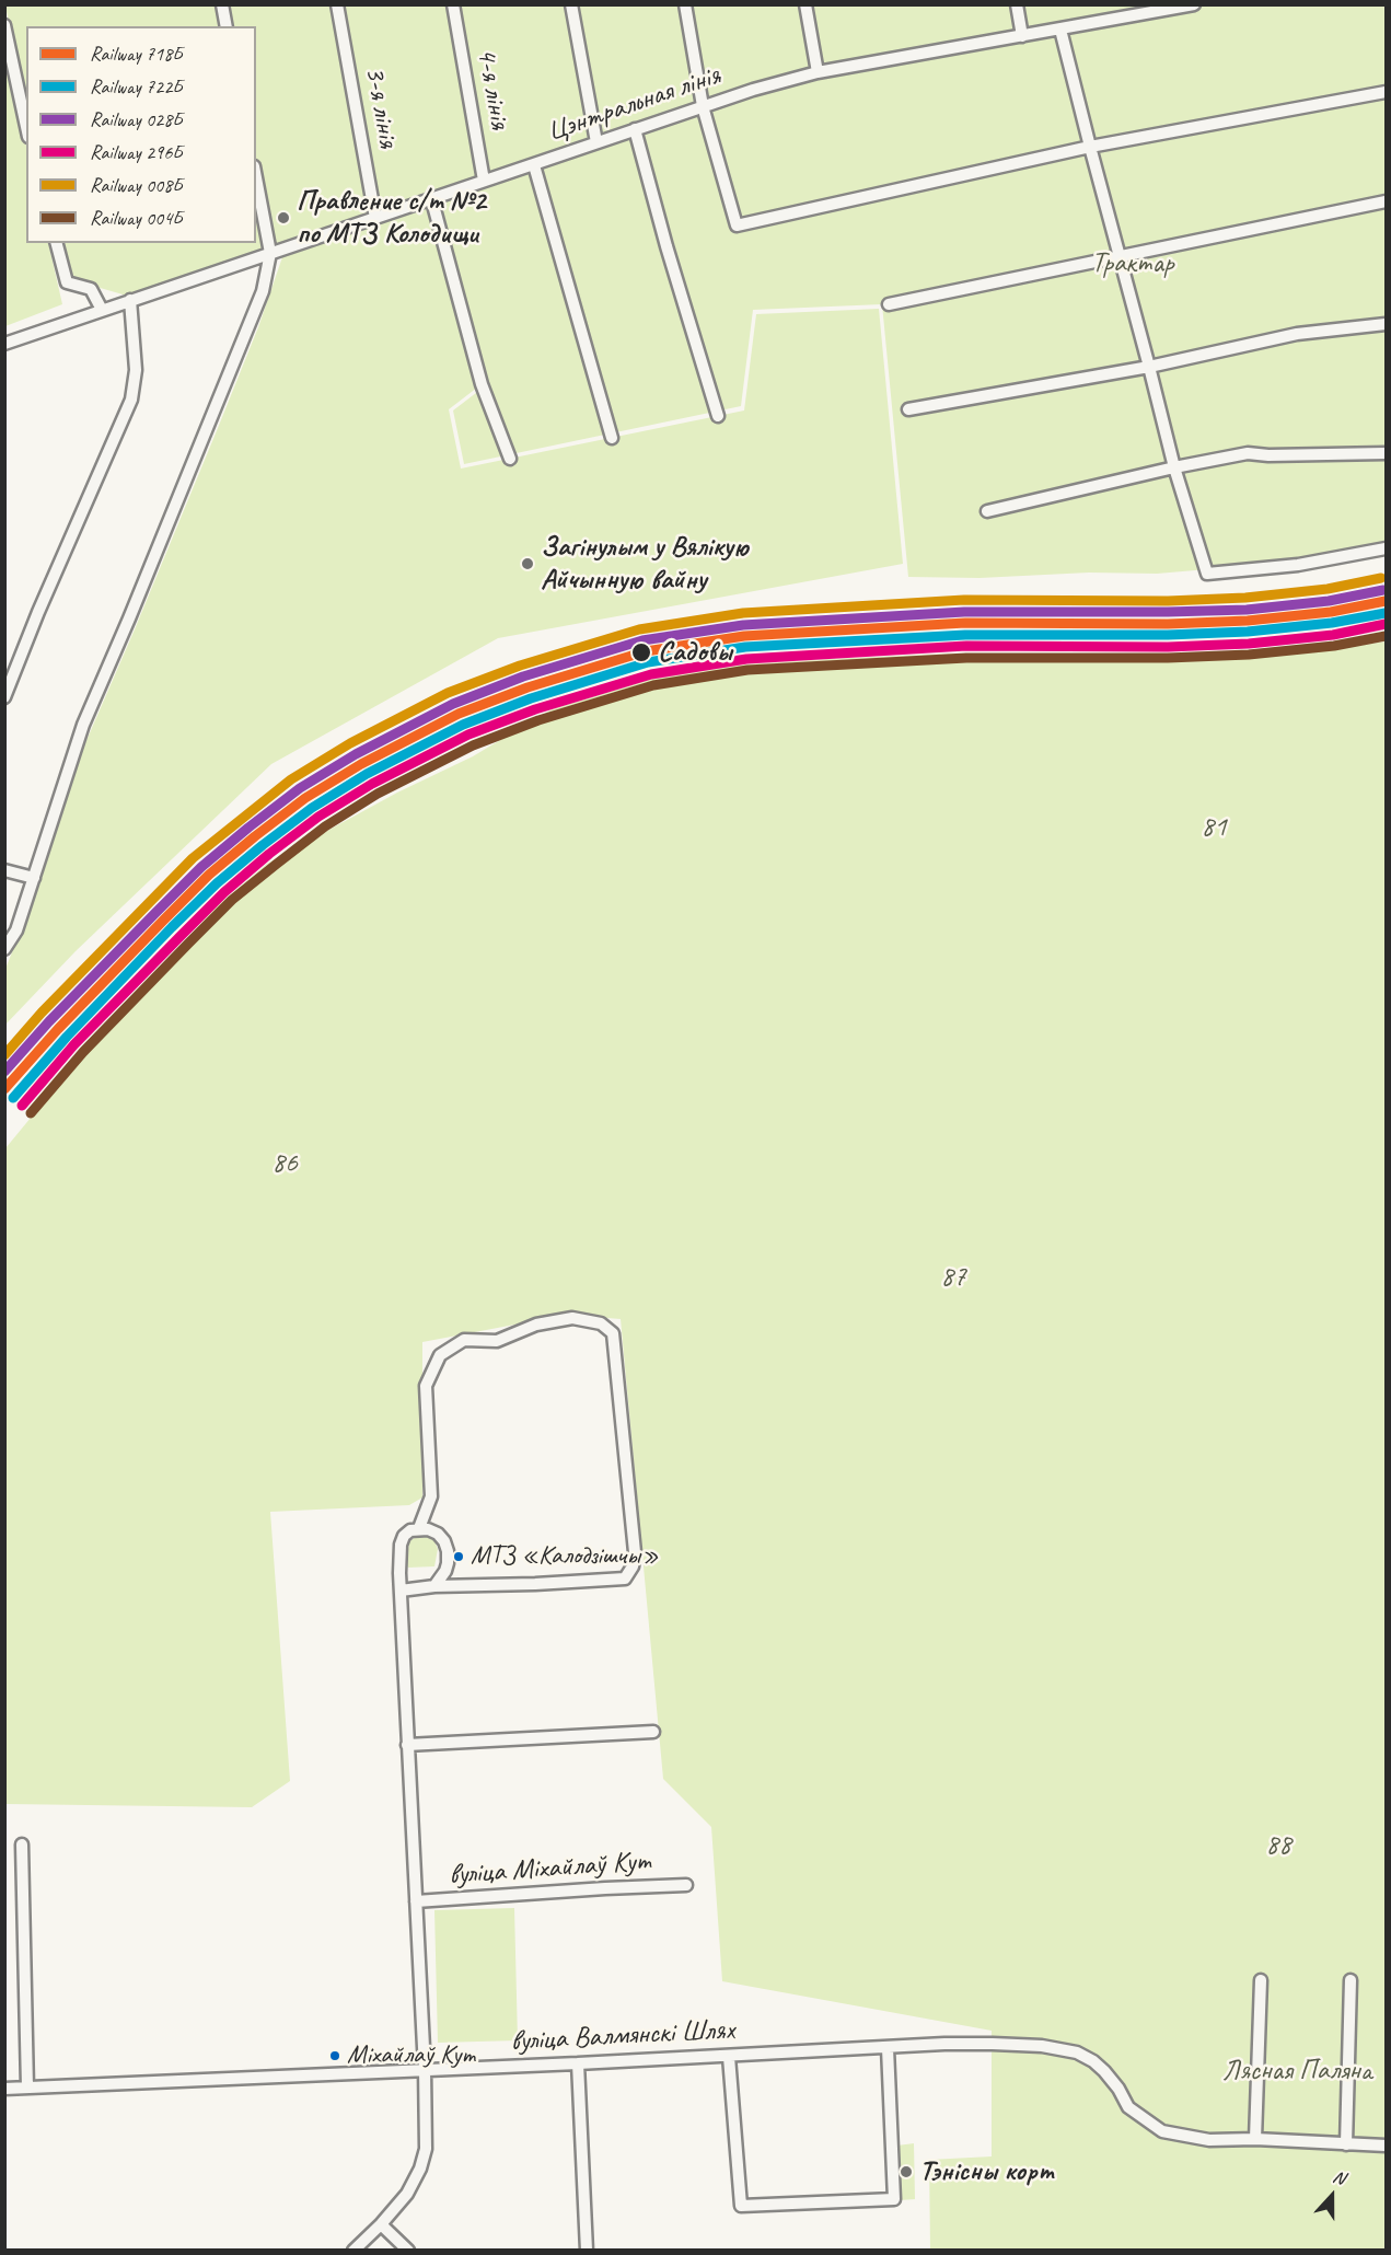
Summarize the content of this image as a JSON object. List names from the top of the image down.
{
  "streets": {
    "street": [
      "4-я лінія",
      "Цэнтральная лінія",
      "3-я лінія",
      "вуліца Міхайлаў Кут",
      "вуліца Валмянскі Шлях"
    ]
  },
  "crossings": [
    ["4-я лінія", "Цэнтральная лінія"],
    ["Цэнтральная лінія", "3-я лінія"],
    ["вуліца Міхайлаў Кут", "вуліца Валмянскі Шлях"]
  ],
  "parks": [
    "Трактар",
    "81",
    "86",
    "87",
    "88",
    "Лясная Паляна"
  ],
  "places": [
    "Правление с/т №2 по МТЗ Колодищи",
    "Загінулым у Вялікую Айчынную вайну",
    "Садовы",
    "МТЗ «Калодзішчы»",
    "Міхайлаў Кут",
    "Тэнісны корт"
  ],
  "lines": [
    "rail line 008Б",
    "rail line 028Б",
    "rail line 718Б",
    "rail line 722Б",
    "rail line 296Б",
    "rail line 004Б"
  ],
  "legend": [
    "Railway 718Б",
    "Railway 722Б",
    "Railway 028Б",
    "Railway 296Б",
    "Railway 008Б",
    "Railway 004Б"
  ],
  "north": "top"
}
